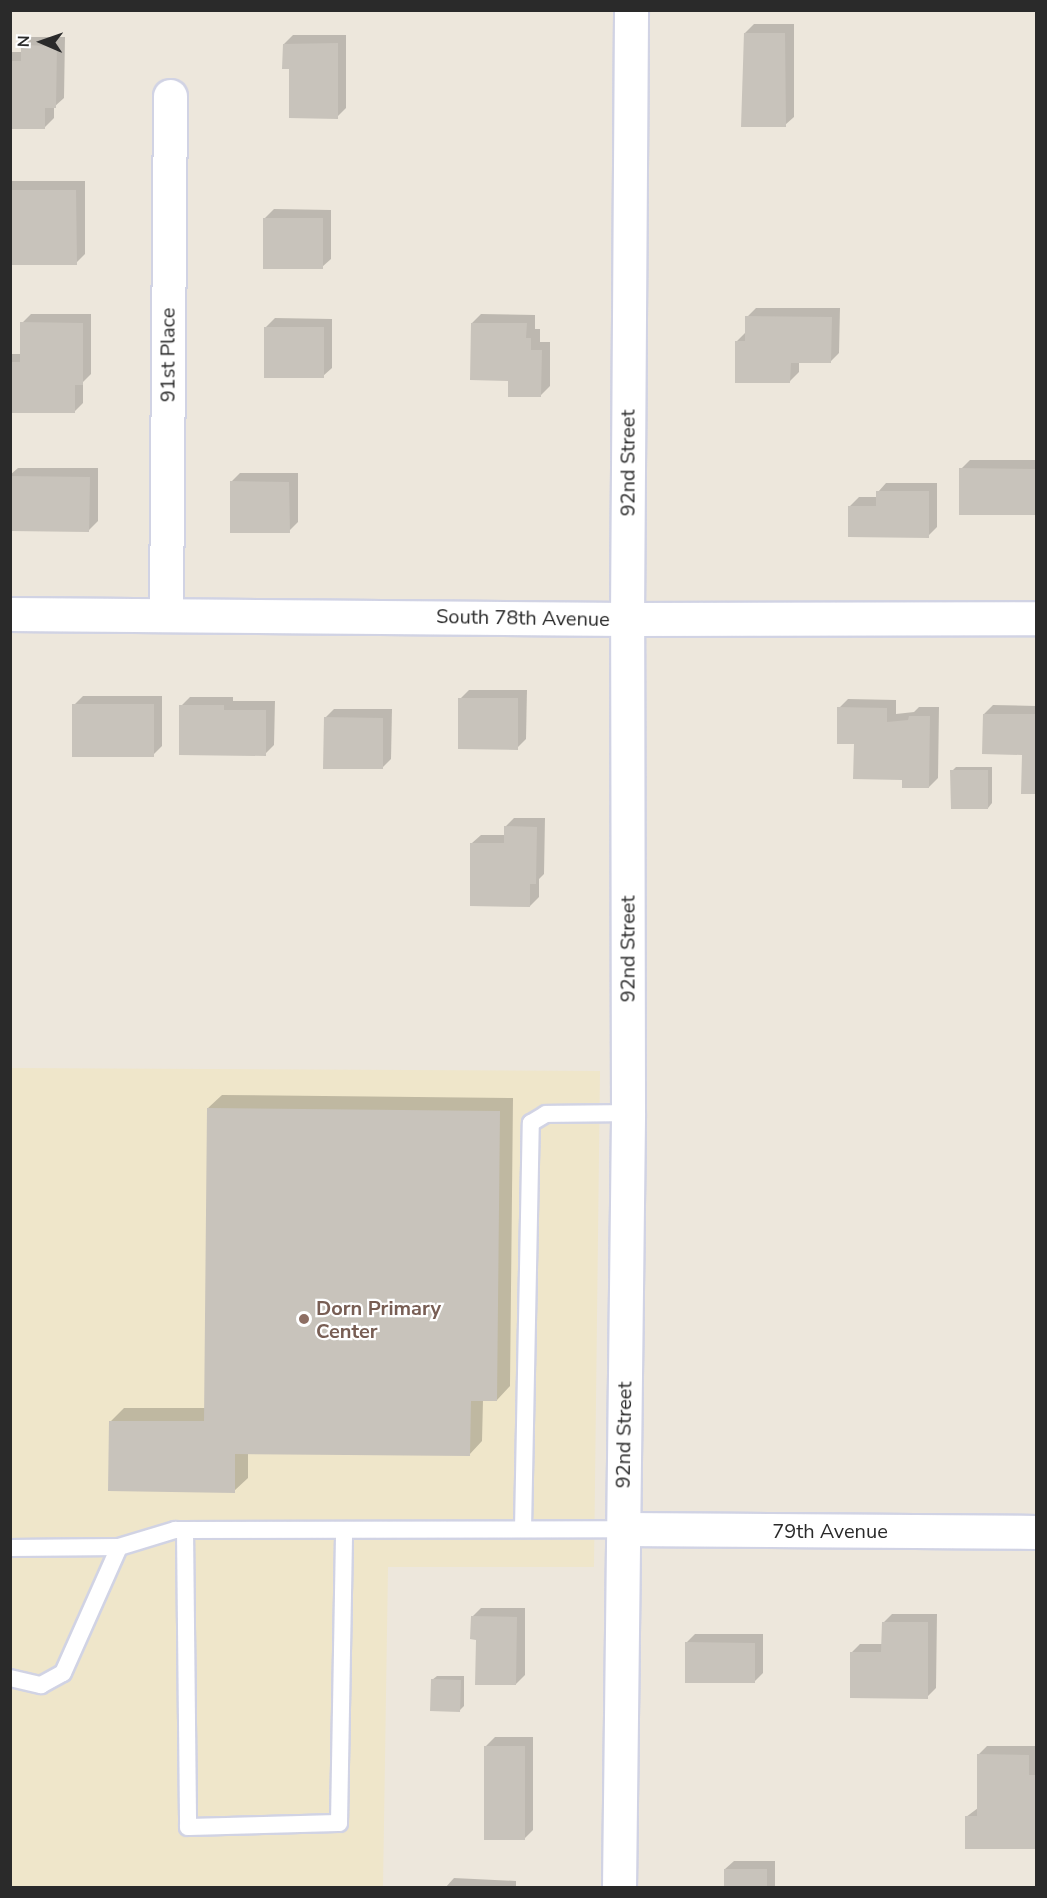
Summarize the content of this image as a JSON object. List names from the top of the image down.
{
  "streets": {
    "street": [
      "91st Place",
      "92nd Street",
      "South 78th Avenue",
      "79th Avenue"
    ]
  },
  "crossings": [
    ["91st Place", "South 78th Avenue"],
    ["92nd Street", "South 78th Avenue"],
    ["92nd Street", "79th Avenue"]
  ],
  "places": ["Dorn Primary Center"],
  "north": "left"
}
